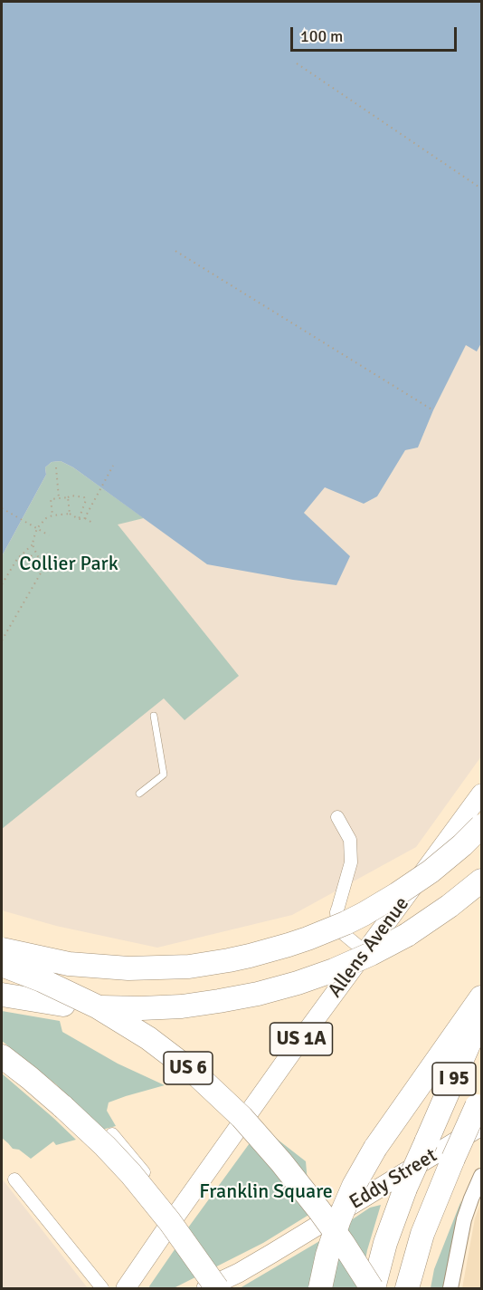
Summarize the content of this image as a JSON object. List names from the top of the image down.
{
  "streets": {
    "highway": ["US 6", "I 95"],
    "main road": ["Allens Avenue", "US 1A", "Eddy Street"]
  },
  "crossings": [
    ["US 6", "I 95"],
    ["I 95", "Eddy Street"]
  ],
  "parks": ["Collier Park", "Franklin Square"],
  "scale_bar": "100 m"
}
